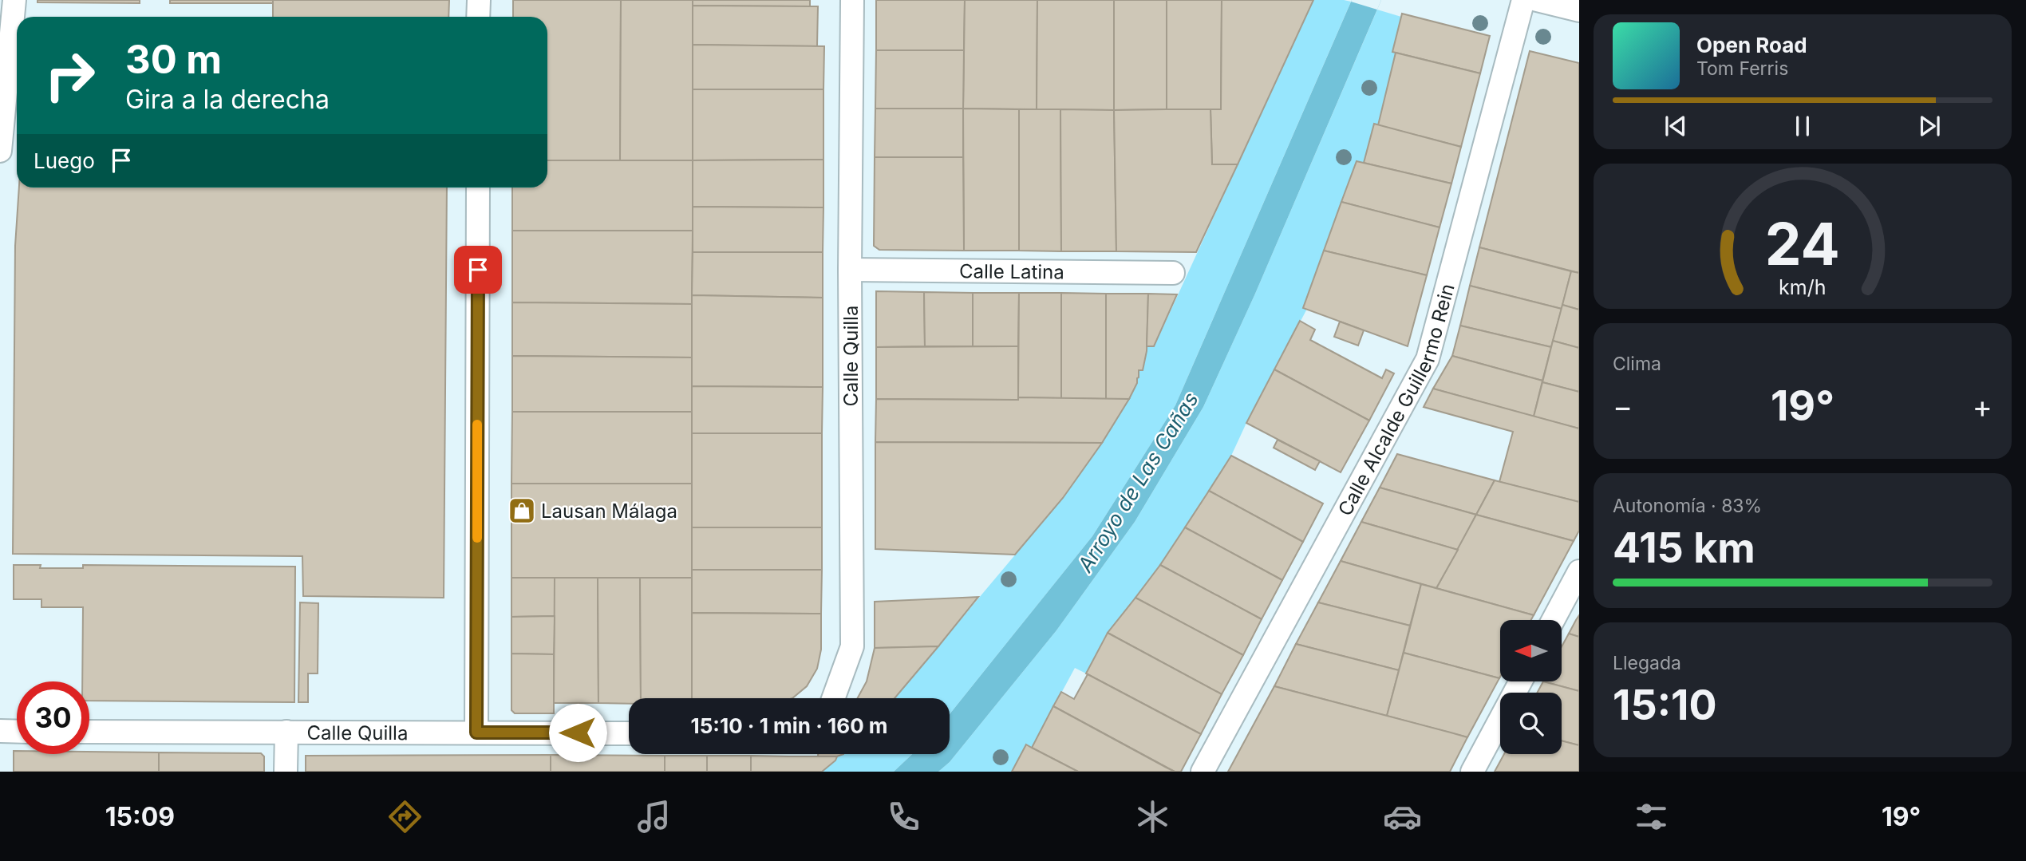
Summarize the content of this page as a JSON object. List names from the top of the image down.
{
  "streets": {
    "street": ["Calle Latina", "Calle Quilla", "Calle Alcalde Guillermo Rein"]
  },
  "crossings": [
    ["Calle Latina", "Calle Quilla"]
  ],
  "water": ["Arroyo de Las Cañas"],
  "places": {
    "shop": ["Lausan Málaga"]
  },
  "north": "left",
  "page": {
    "turn": ["30 m", "Gira a la derecha"],
    "song": ["Open Road", "Tom Ferris"],
    "then": "Luego",
    "tile": [
      "Clima",
      ["Autonomía · 83%", "415 km"],
      ["Llegada", "15:10"]
    ],
    "heat": ["−", "19°", "+"],
    "limit": "30",
    "trip": "15:10 · 1 min · 160 m",
    "tabs": ["15:09", "19°"],
    "gauge": ["24", "km/h"]
  }
}
